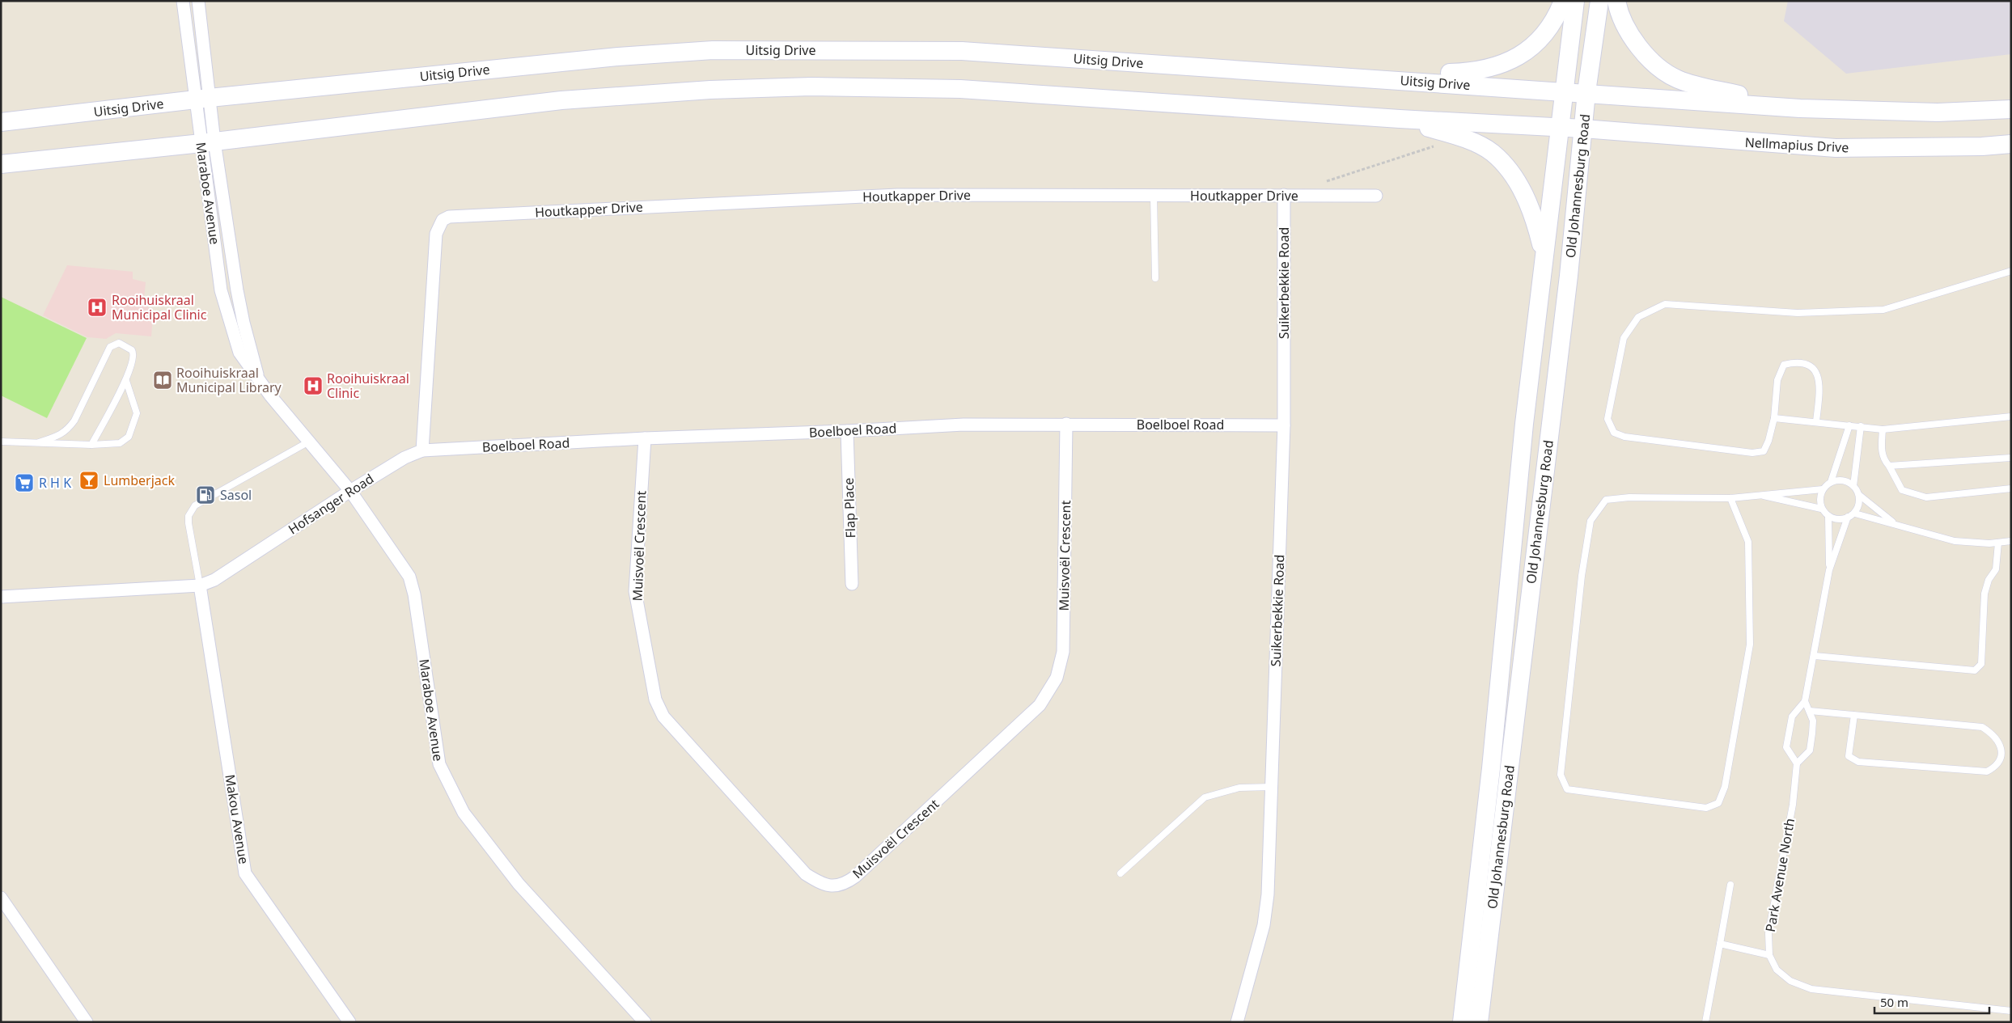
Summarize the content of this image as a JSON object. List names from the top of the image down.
{
  "streets": {
    "main road": ["Uitsig Drive", "Nellmapius Drive", "Old Johannesburg Road"],
    "street": [
      "Maraboe Avenue",
      "Houtkapper Drive",
      "Suikerbekkie Road",
      "Boelboel Road",
      "Hofsanger Road",
      "Flap Place",
      "Muisvoël Crescent",
      "Makou Avenue"
    ],
    "lane": ["Park Avenue North"]
  },
  "crossings": [
    ["Uitsig Drive", "Old Johannesburg Road"],
    ["Uitsig Drive", "Maraboe Avenue"],
    ["Nellmapius Drive", "Old Johannesburg Road"],
    ["Maraboe Avenue", "Hofsanger Road"],
    ["Houtkapper Drive", "Suikerbekkie Road"],
    ["Houtkapper Drive", "Boelboel Road"],
    ["Houtkapper Drive", "Hofsanger Road"],
    ["Suikerbekkie Road", "Boelboel Road"],
    ["Boelboel Road", "Hofsanger Road"],
    ["Boelboel Road", "Flap Place"],
    ["Boelboel Road", "Muisvoël Crescent"],
    ["Hofsanger Road", "Makou Avenue"]
  ],
  "places": {
    "hospital": ["Rooihuiskraal Municipal Clinic", "Rooihuiskraal Clinic"],
    "library": ["Rooihuiskraal Municipal Library"],
    "bar": ["Lumberjack"],
    "supermarket": ["R H K"],
    "fuel station": ["Sasol"]
  },
  "scale_bar": "50 m"
}
